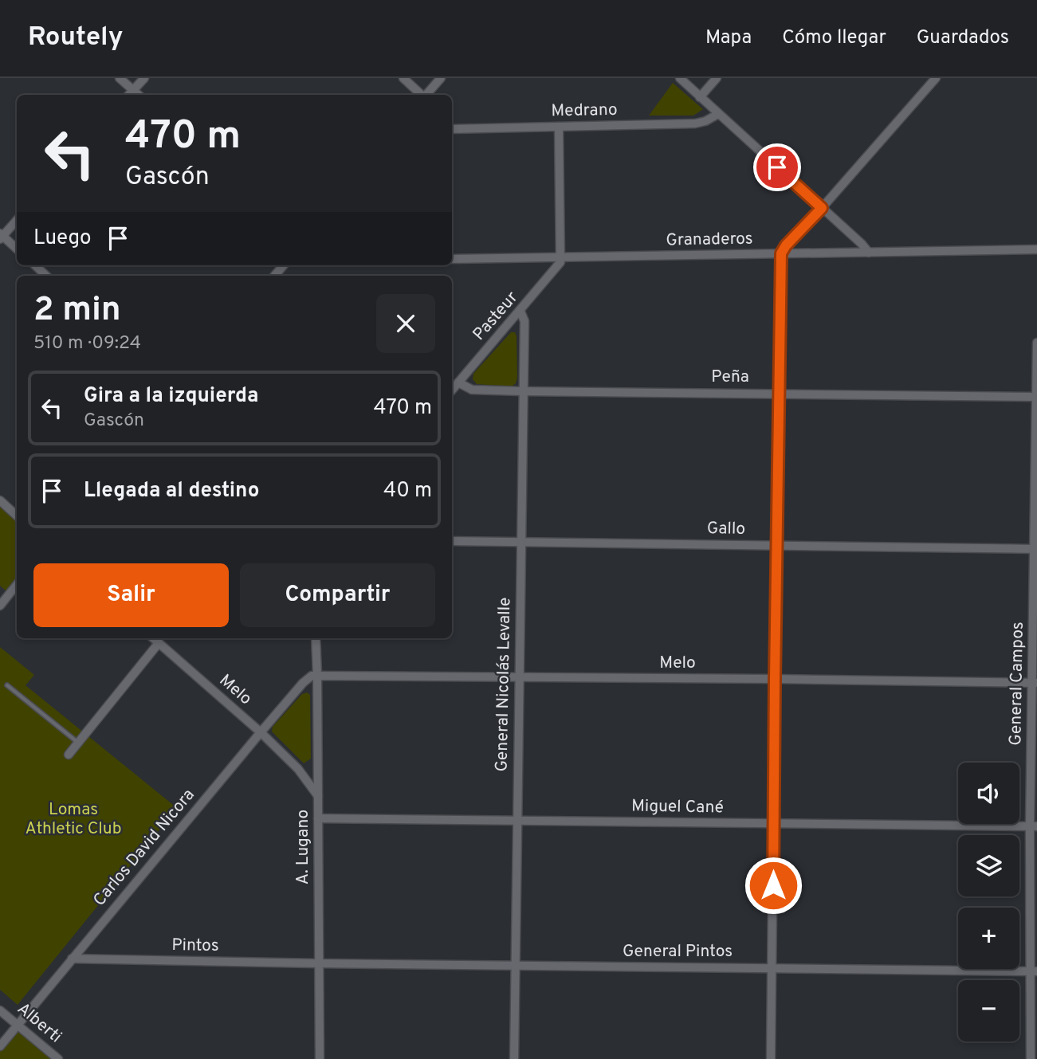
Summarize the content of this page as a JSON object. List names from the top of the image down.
{
  "streets": {
    "street": [
      "Medrano",
      "Granaderos",
      "Pasteur",
      "Peña",
      "Gallo",
      "Melo",
      "General Campos",
      "General Nicolás Levalle",
      "Miguel Cané",
      "A. Lugano",
      "Carlos David Nicora",
      "Pintos",
      "General Pintos",
      "Alberti"
    ]
  },
  "crossings": [
    ["Granaderos", "Pasteur"],
    ["Pasteur", "Peña"],
    ["Pasteur", "General Nicolás Levalle"],
    ["Peña", "General Campos"],
    ["Peña", "General Nicolás Levalle"],
    ["Gallo", "General Campos"],
    ["Gallo", "General Nicolás Levalle"],
    ["Melo", "General Campos"],
    ["Melo", "General Nicolás Levalle"],
    ["Melo", "A. Lugano"],
    ["Melo", "Carlos David Nicora"],
    ["General Campos", "Miguel Cané"],
    ["General Campos", "General Pintos"],
    ["General Nicolás Levalle", "Miguel Cané"],
    ["General Nicolás Levalle", "General Pintos"],
    ["Miguel Cané", "A. Lugano"],
    ["A. Lugano", "Carlos David Nicora"],
    ["A. Lugano", "Pintos"],
    ["A. Lugano", "General Pintos"],
    ["Carlos David Nicora", "Pintos"],
    ["Carlos David Nicora", "Alberti"],
    ["Pintos", "General Pintos"]
  ],
  "parks": ["Lomas Athletic Club"],
  "page": {
    "header": "Routely",
    "nav": ["Mapa", "Cómo llegar", "Guardados"],
    "turn": ["470 m", "Gascón"],
    "then": "Luego",
    "heading": ["2 min", "510 m · 09:24"],
    "list": [
      {
        "name": "Gira a la izquierda",
        "note": "Gascón",
        "value": "470 m"
      },
      {
        "name": "Llegada al destino",
        "value": "40 m"
      }
    ],
    "buttons": ["Salir", "Compartir"],
    "map_buttons": ["+", "−"]
  }
}
